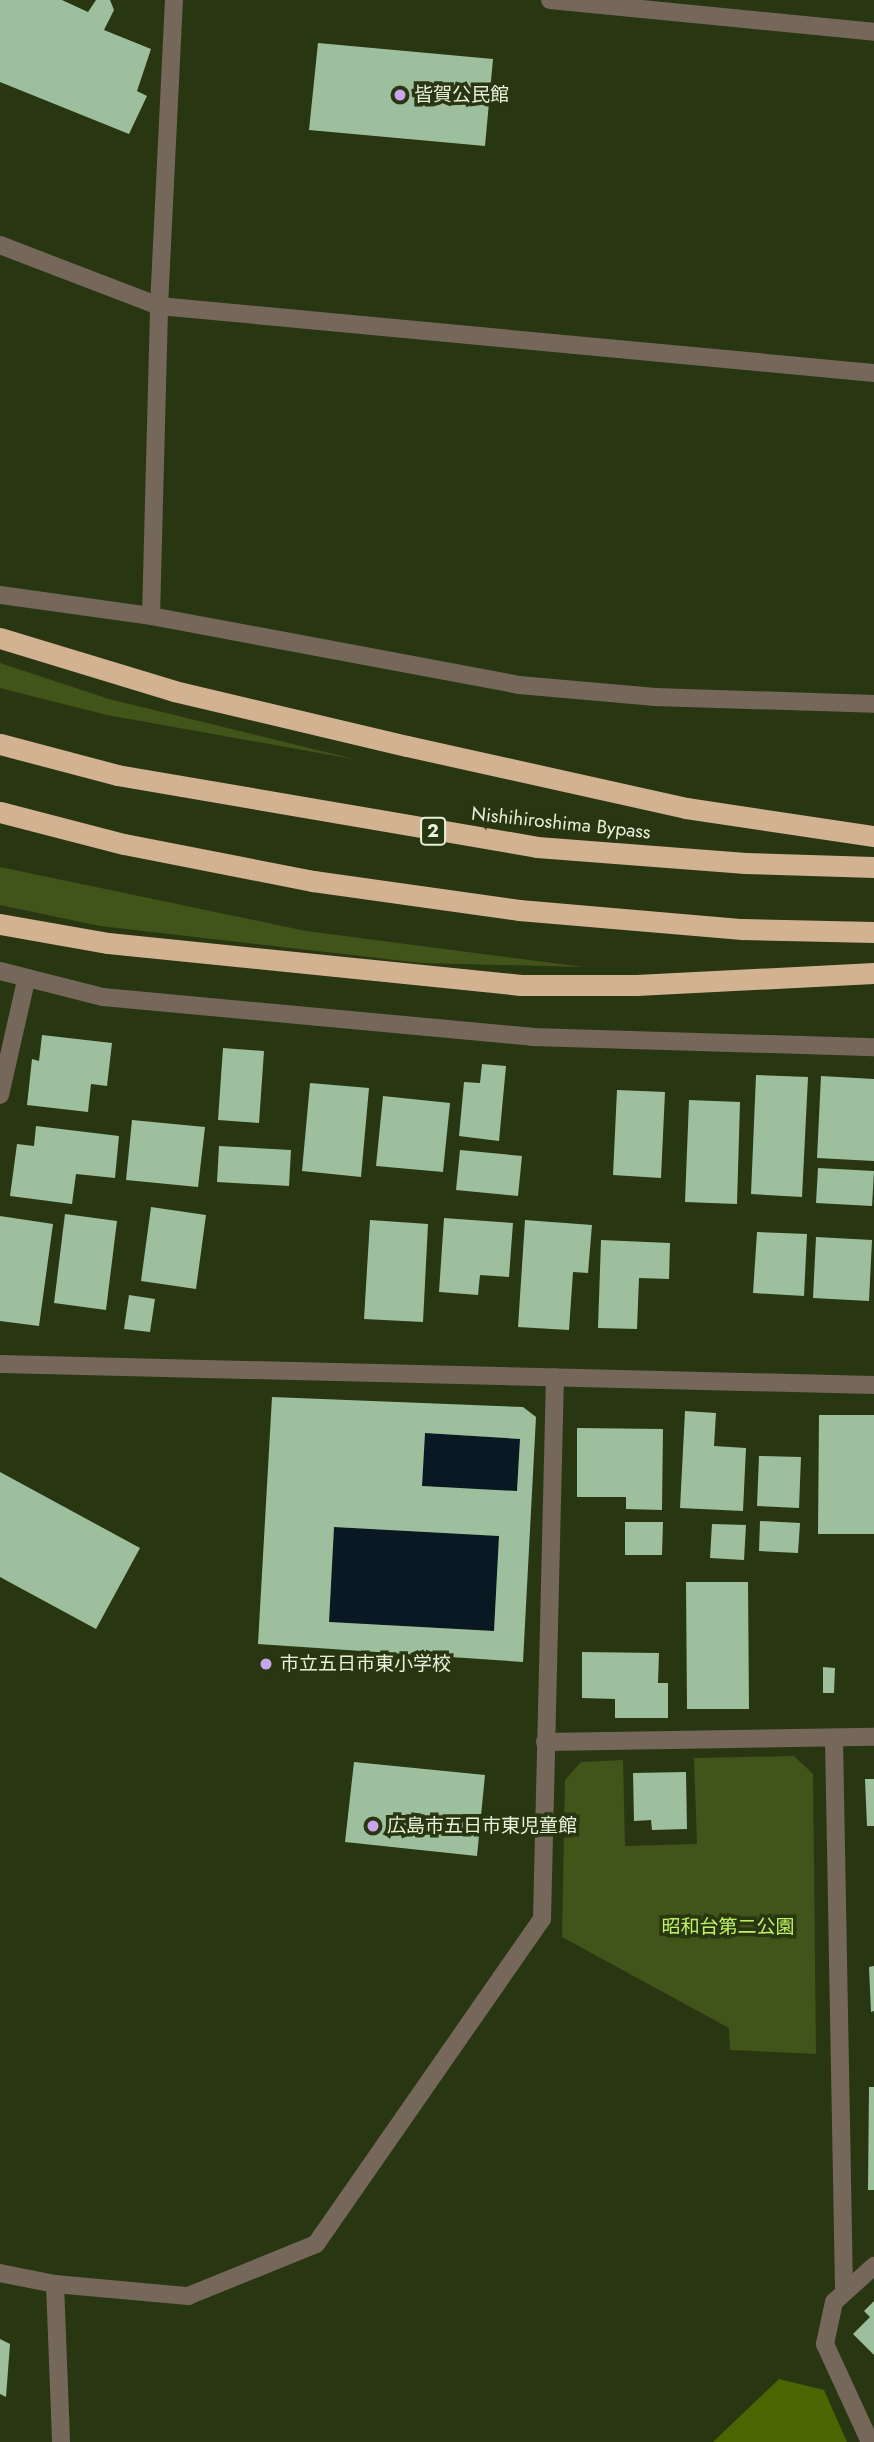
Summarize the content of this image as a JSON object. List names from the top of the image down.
{
  "streets": {
    "highway": ["Nishihiroshima Bypass", "2"]
  },
  "parks": ["昭和台第二公園"],
  "places": ["皆賀公民館", "市立五日市東小学校", "広島市五日市東児童館"]
}
